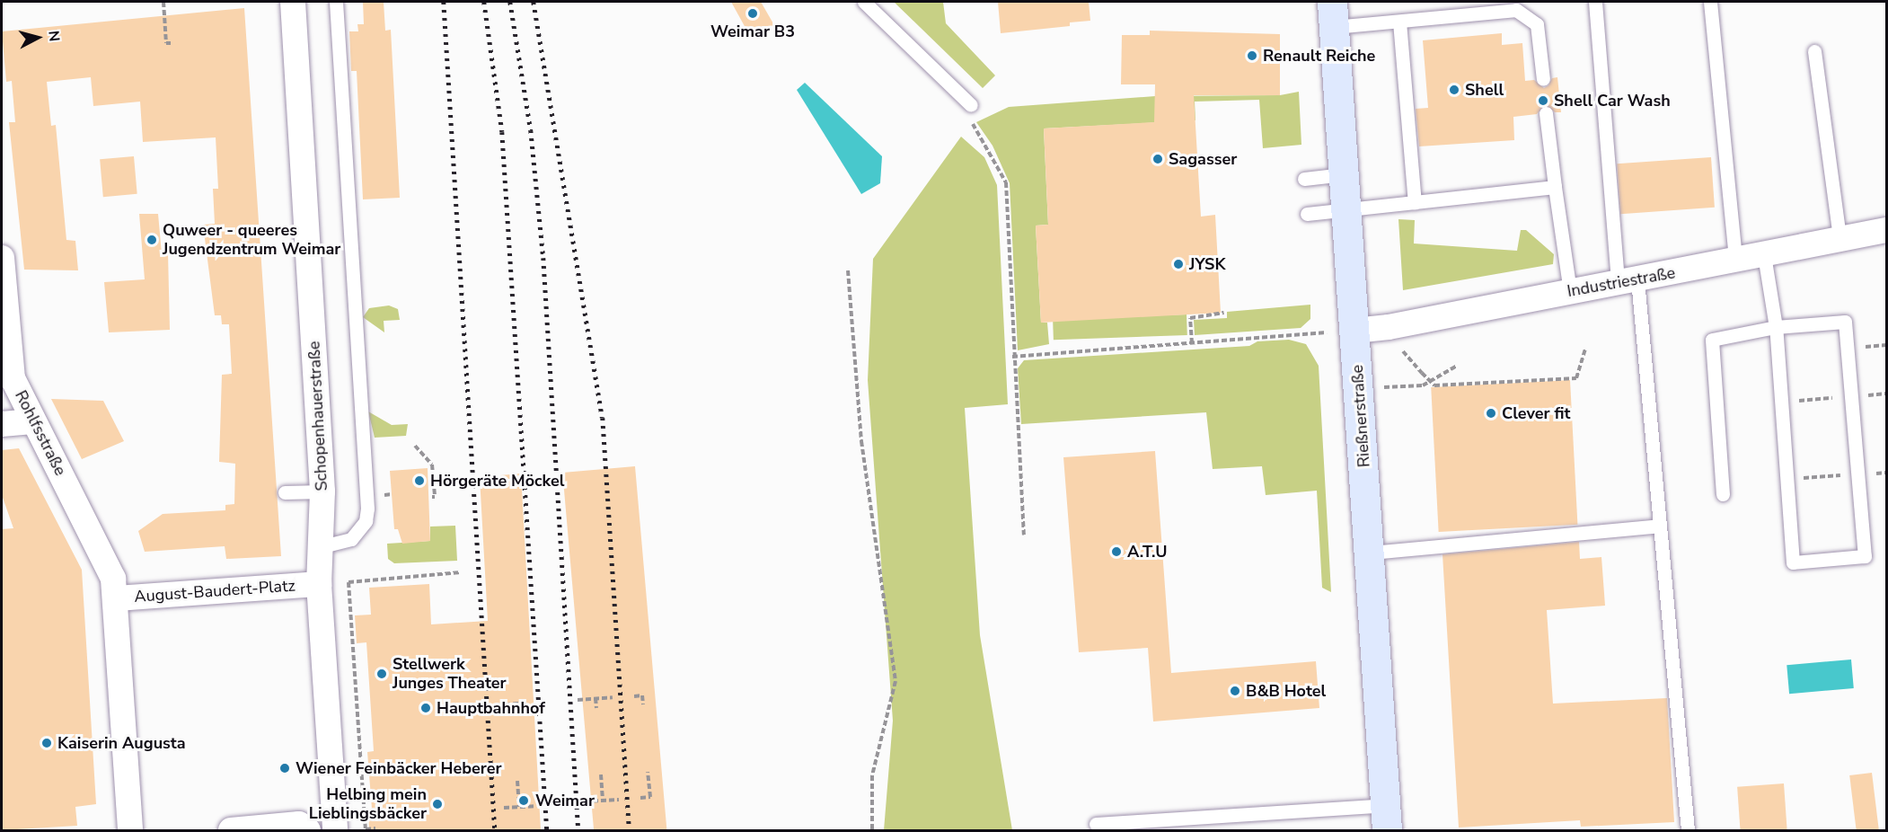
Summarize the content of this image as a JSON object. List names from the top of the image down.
{
  "streets": {
    "street": [
      "Industriestraße",
      "Schopenhauerstraße",
      "Rießnerstraße",
      "Rohlfsstraße",
      "August-Baudert-Platz"
    ]
  },
  "crossings": [
    ["Industriestraße", "Rießnerstraße"],
    ["Schopenhauerstraße", "August-Baudert-Platz"],
    ["Rohlfsstraße", "August-Baudert-Platz"]
  ],
  "places": [
    "Weimar B3",
    "Renault Reiche",
    "Shell",
    "Shell Car Wash",
    "Sagasser",
    "Quweer - queeres Jugendzentrum Weimar",
    "JYSK",
    "Clever fit",
    "Hörgeräte Möckel",
    "A.T.U",
    "Stellwerk Junges Theater",
    "B&B Hotel",
    "Hauptbahnhof",
    "Kaiserin Augusta",
    "Wiener Feinbäcker Heberer",
    "Weimar",
    "Helbing mein Lieblingsbäcker"
  ],
  "north": "right"
}
